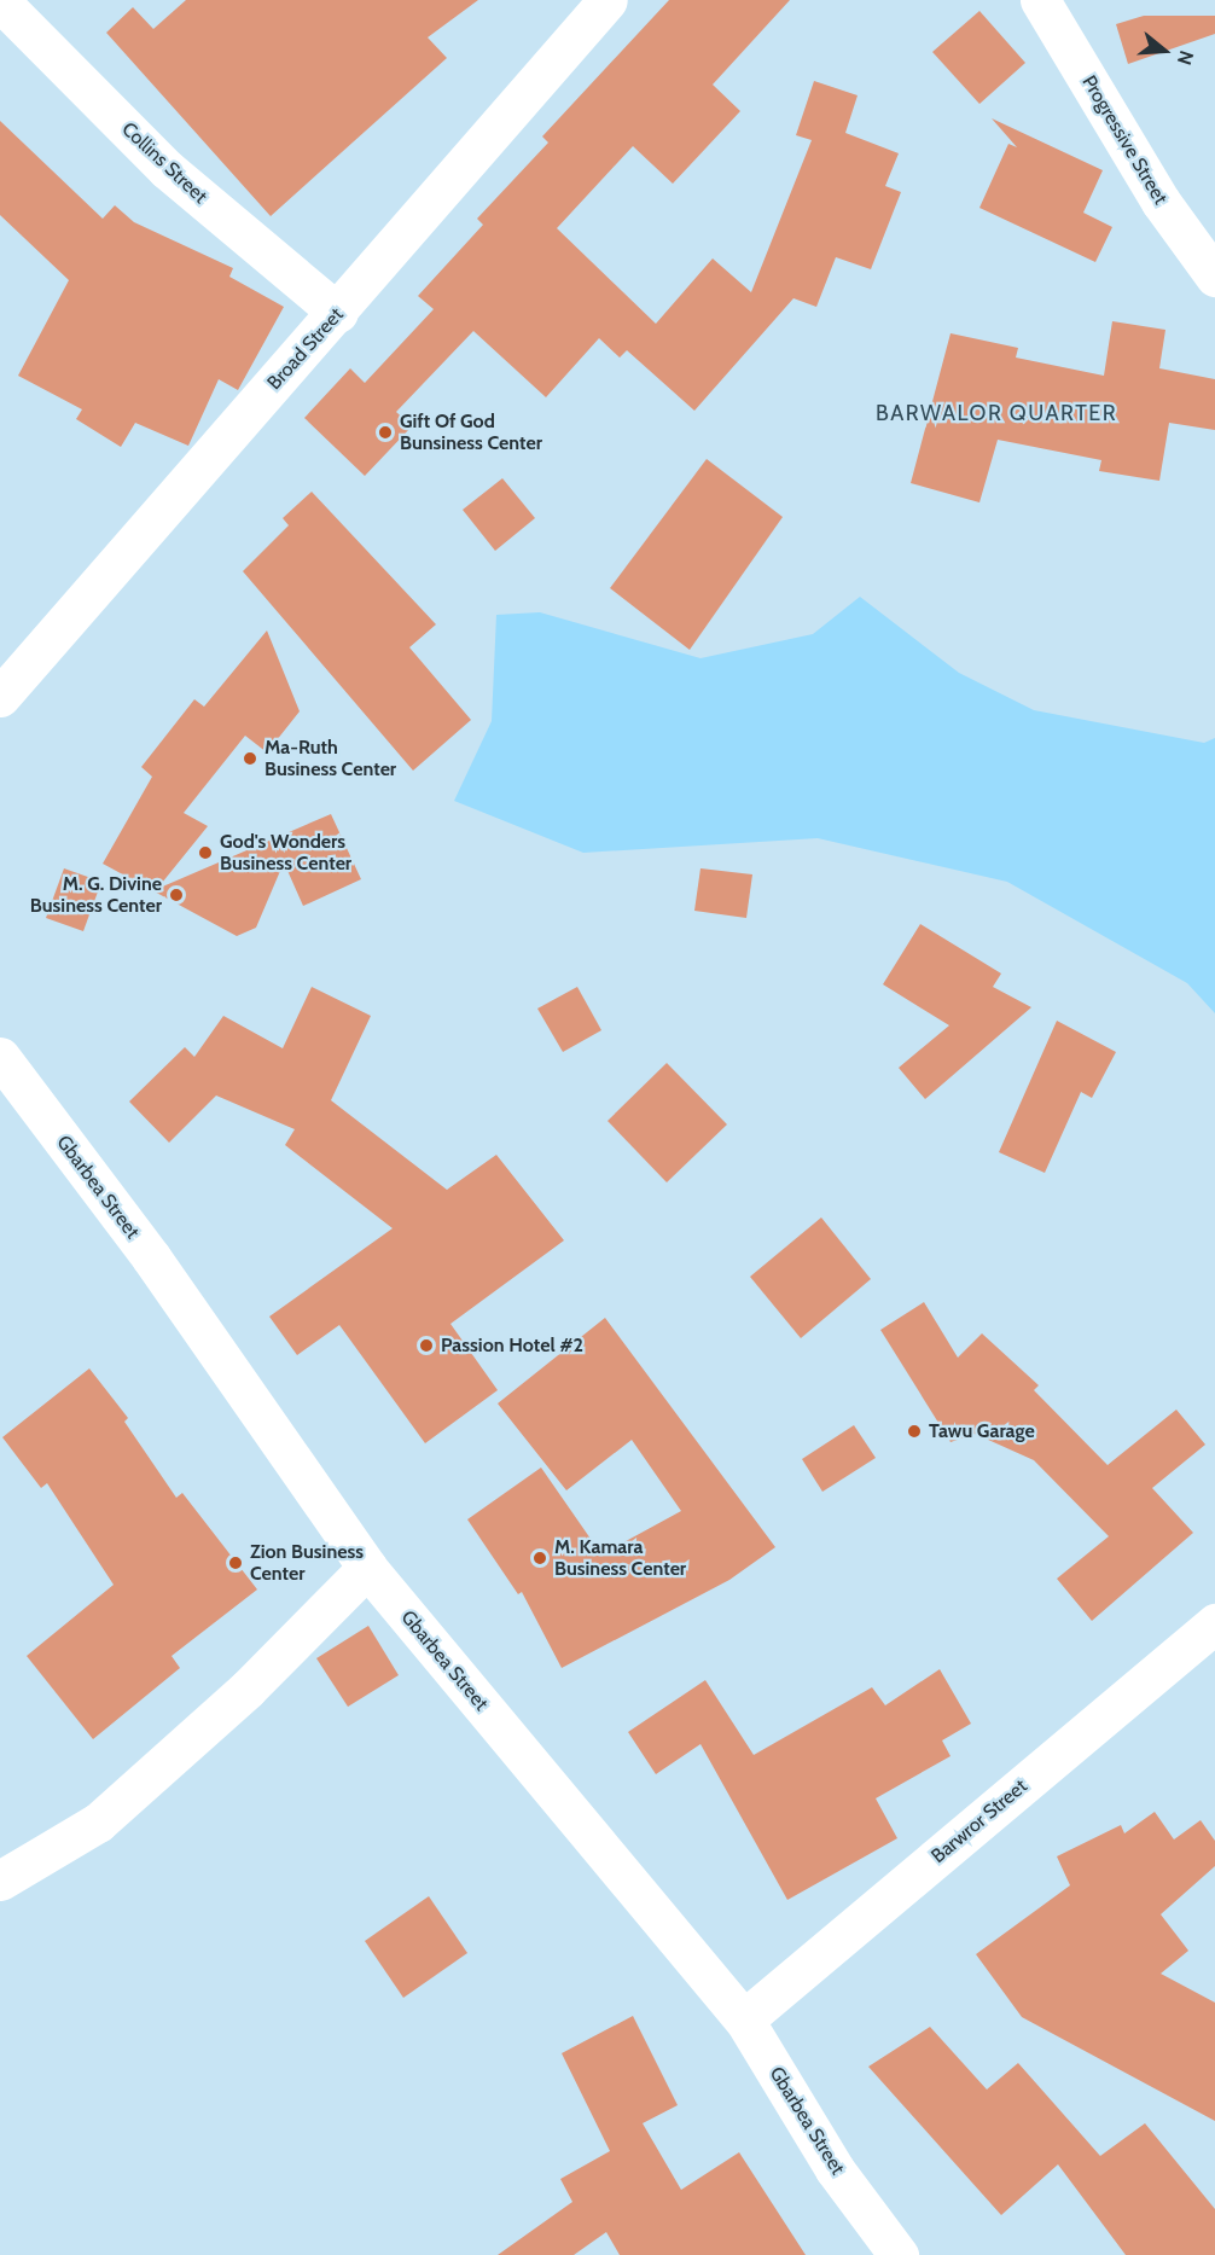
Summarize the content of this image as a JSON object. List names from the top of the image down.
{
  "streets": {
    "street": [
      "Progressive Street",
      "Collins Street",
      "Broad Street",
      "Gbarbea Street",
      "Barwror Street"
    ]
  },
  "crossings": [
    ["Collins Street", "Broad Street"],
    ["Gbarbea Street", "Barwror Street"]
  ],
  "districts": ["BARWALOR QUARTER"],
  "places": [
    "Gift Of God Bunsiness Center",
    "Ma-Ruth Business Center",
    "God's Wonders Business Center",
    "M. G. Divine Business Center",
    "Passion Hotel #2",
    "Tawu Garage",
    "M. Kamara Business Center",
    "Zion Business Center"
  ],
  "north": "right"
}
